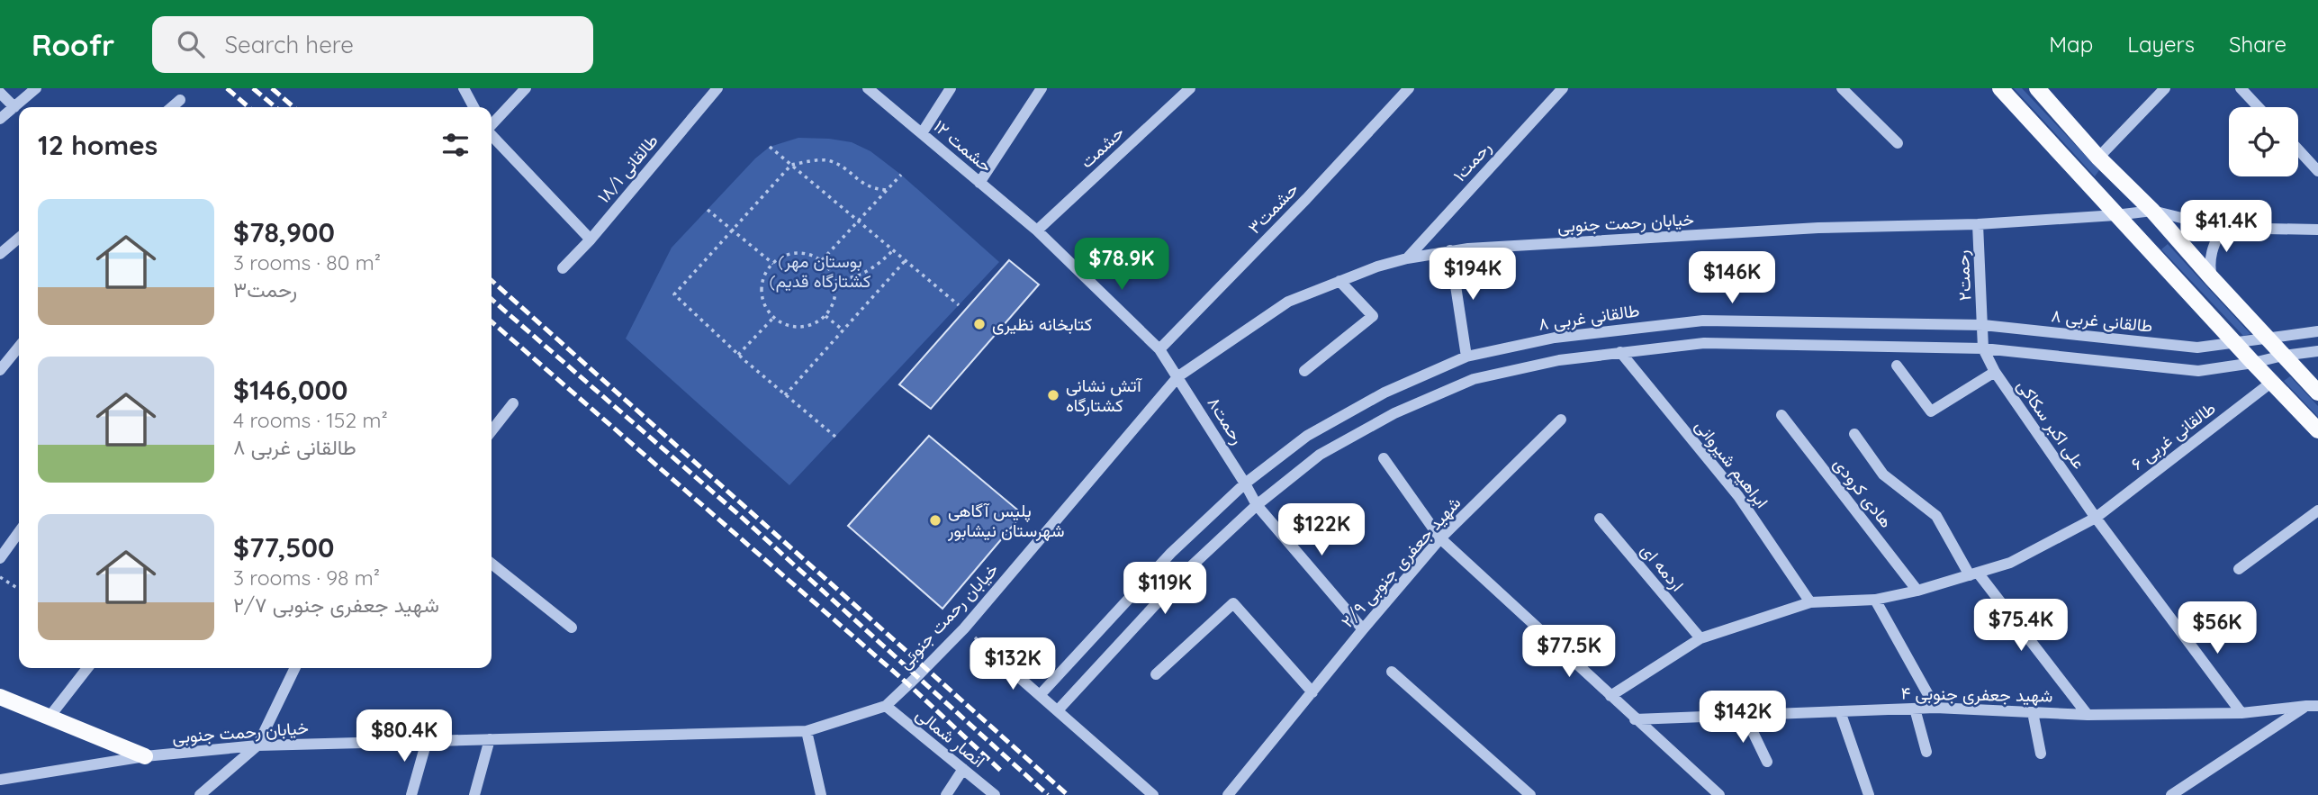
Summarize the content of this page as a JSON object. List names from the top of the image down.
{
  "streets": {
    "street": [
      "حشمت ۱۲",
      "حشمت",
      "رحمت۱",
      "طالقانی ۱۸/۱",
      "حشمت۳",
      "خیابان رحمت جنوبی",
      "رحمت۲",
      "طالقانی غربی ۸",
      "رحمت۸",
      "علی اکبر سکاکی",
      "طالقانی غربی ۶",
      "ابراهیم شیروانی",
      "هادی کرودی",
      "شهید جعفری جنوبی ۲/۹",
      "اردمه ای",
      "شهید جعفری جنوبی ۴",
      "انصار شمالی"
    ]
  },
  "crossings": [
    ["حشمت ۱۲", "حشمت"],
    ["حشمت ۱۲", "حشمت۳"],
    ["حشمت ۱۲", "رحمت۸"],
    ["رحمت۱", "خیابان رحمت جنوبی"],
    ["حشمت۳", "رحمت۸"],
    ["خیابان رحمت جنوبی", "رحمت۲"],
    ["خیابان رحمت جنوبی", "رحمت۸"],
    ["خیابان رحمت جنوبی", "انصار شمالی"],
    ["رحمت۲", "طالقانی غربی ۸"],
    ["رحمت۲", "علی اکبر سکاکی"],
    ["طالقانی غربی ۸", "رحمت۸"],
    ["رحمت۸", "شهید جعفری جنوبی ۲/۹"],
    ["علی اکبر سکاکی", "طالقانی غربی ۶"],
    ["علی اکبر سکاکی", "شهید جعفری جنوبی ۴"],
    ["طالقانی غربی ۶", "ابراهیم شیروانی"],
    ["طالقانی غربی ۶", "هادی کرودی"],
    ["طالقانی غربی ۶", "اردمه ای"]
  ],
  "parks": ["(بوستان مهر (کشتارگاه قدیم"],
  "places": ["کتابخانه نظیری", "آتش نشانی کشتارگاه", "پلیس آگاهی شهرستان نیشابور"],
  "page": {
    "header": "Roofr",
    "search": "Search here",
    "nav": ["Map", "Layers", "Share"],
    "heading": "12 homes",
    "list": [
      {
        "name": "$78,900",
        "note": "3 rooms · 80 m² · رحمت۳"
      },
      {
        "name": "$146,000",
        "note": "4 rooms · 152 m² · طالقانی غربی ۸"
      },
      {
        "name": "$77,500",
        "note": "3 rooms · 98 m² · شهید جعفری جنوبی ۲/۷"
      }
    ],
    "price": [
      "$41.4K",
      "$78.9K",
      "$194K",
      "$146K",
      "$122K",
      "$119K",
      "$75.4K",
      "$56K",
      "$77.5K",
      "$132K",
      "$142K",
      "$80.4K"
    ]
  }
}
